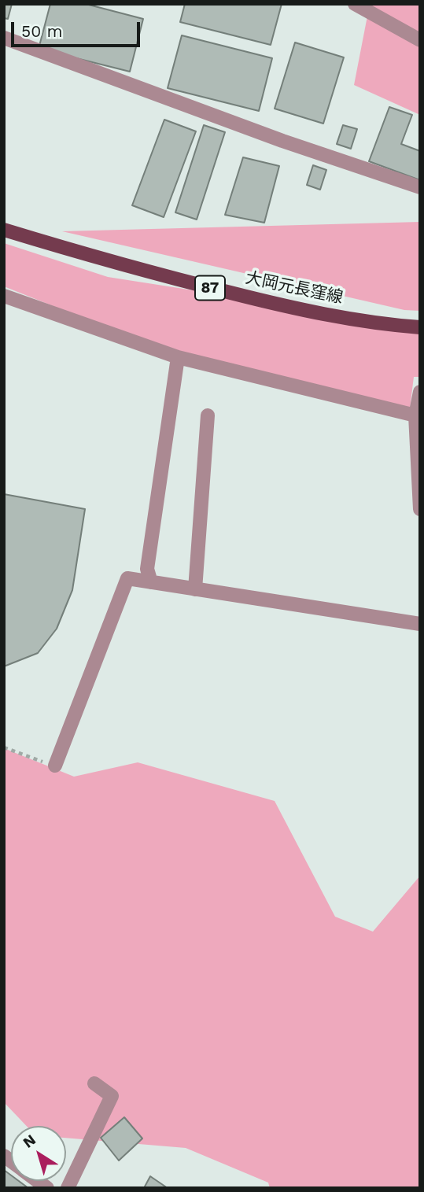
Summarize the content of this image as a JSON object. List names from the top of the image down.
{
  "streets": {
    "main road": ["87", "大岡元長窪線"]
  },
  "scale_bar": "50 m",
  "north": "top left"
}
